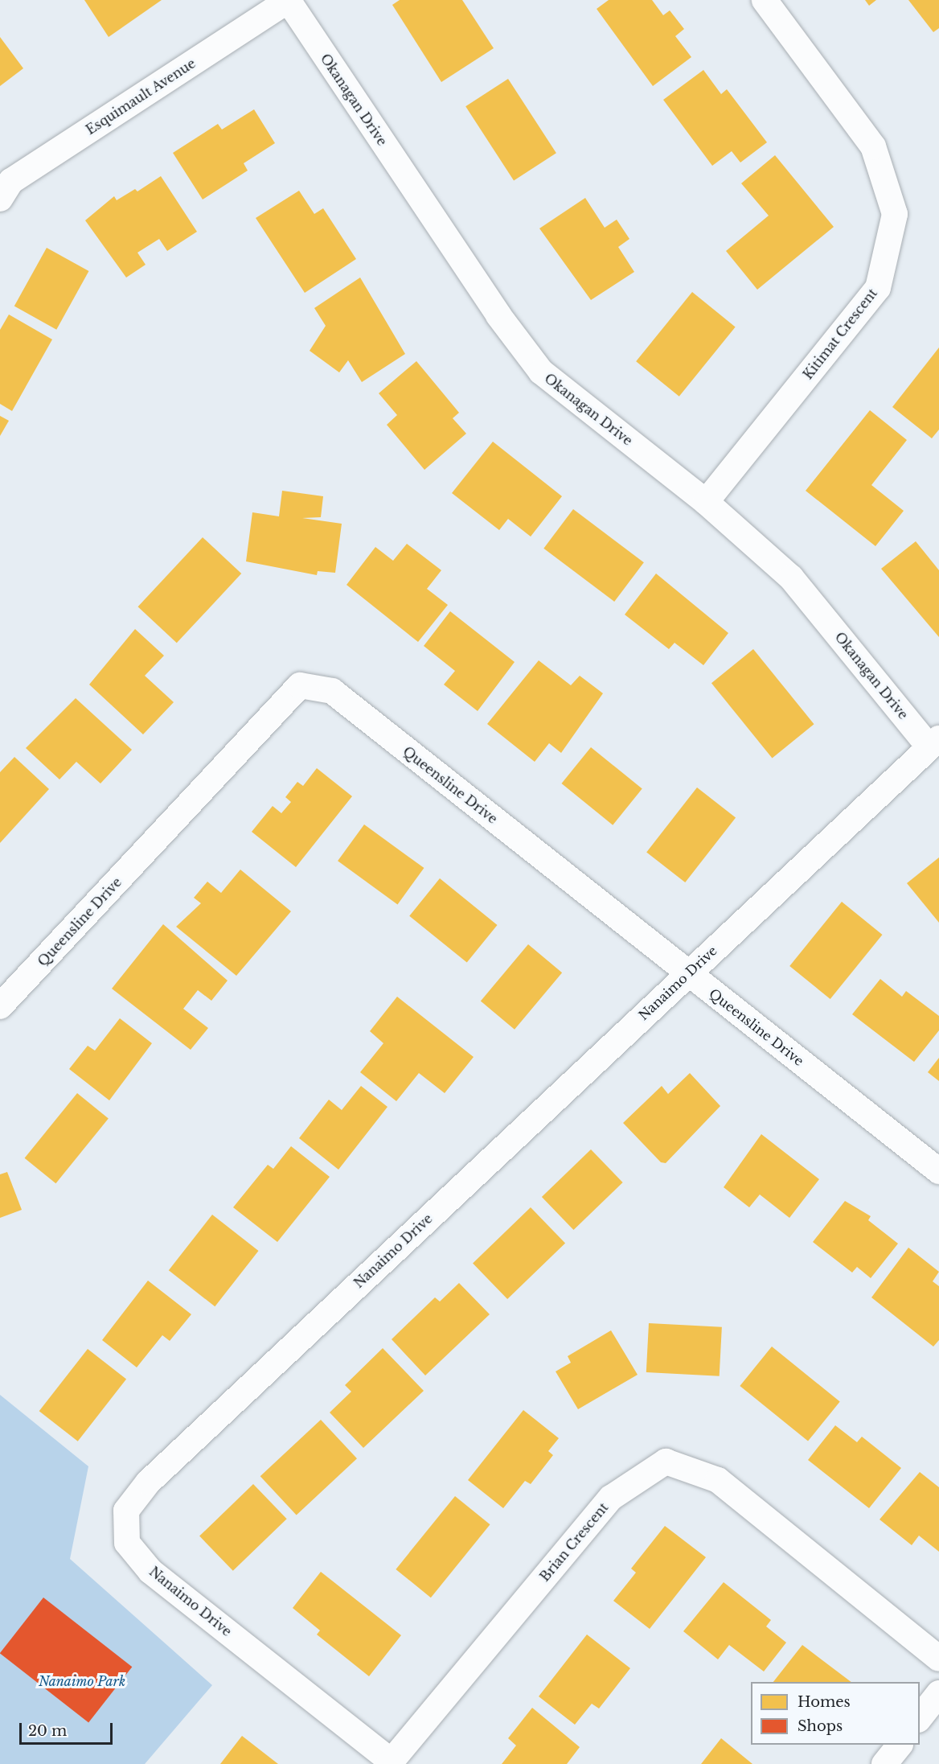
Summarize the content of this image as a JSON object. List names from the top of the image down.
{
  "streets": {
    "street": [
      "Esquimault Avenue",
      "Okanagan Drive",
      "Kitimat Crescent",
      "Queensline Drive",
      "Nanaimo Drive",
      "Brian Crescent"
    ]
  },
  "crossings": [
    ["Esquimault Avenue", "Okanagan Drive"],
    ["Okanagan Drive", "Kitimat Crescent"],
    ["Okanagan Drive", "Nanaimo Drive"],
    ["Queensline Drive", "Nanaimo Drive"],
    ["Nanaimo Drive", "Brian Crescent"]
  ],
  "parks": ["Nanaimo Park"],
  "legend": ["Homes", "Shops"],
  "scale_bar": "20 m"
}
